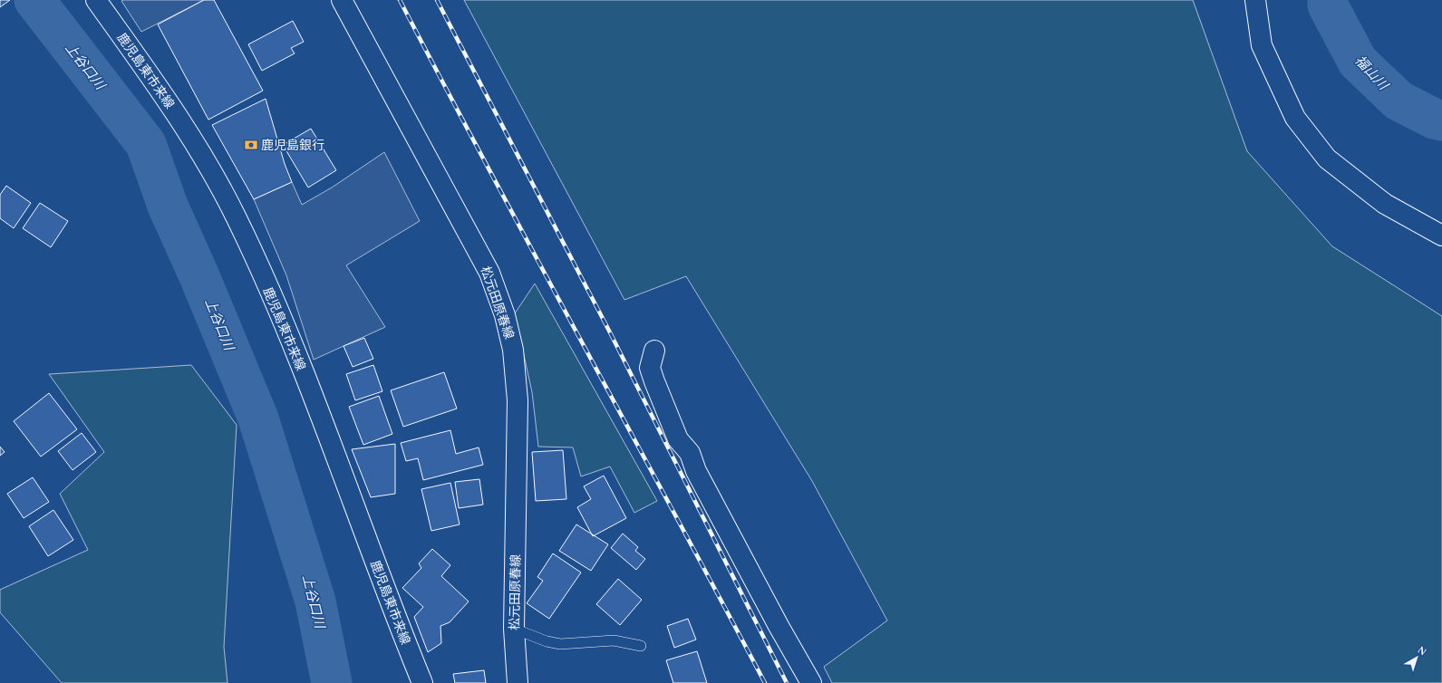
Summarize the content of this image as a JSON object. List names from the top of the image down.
{
  "streets": {
    "street": ["鹿児島東市来線", "松元田原春線"]
  },
  "water": ["上谷口川", "福山川"],
  "places": {
    "bank": ["鹿児島銀行"]
  },
  "north": "top right"
}
